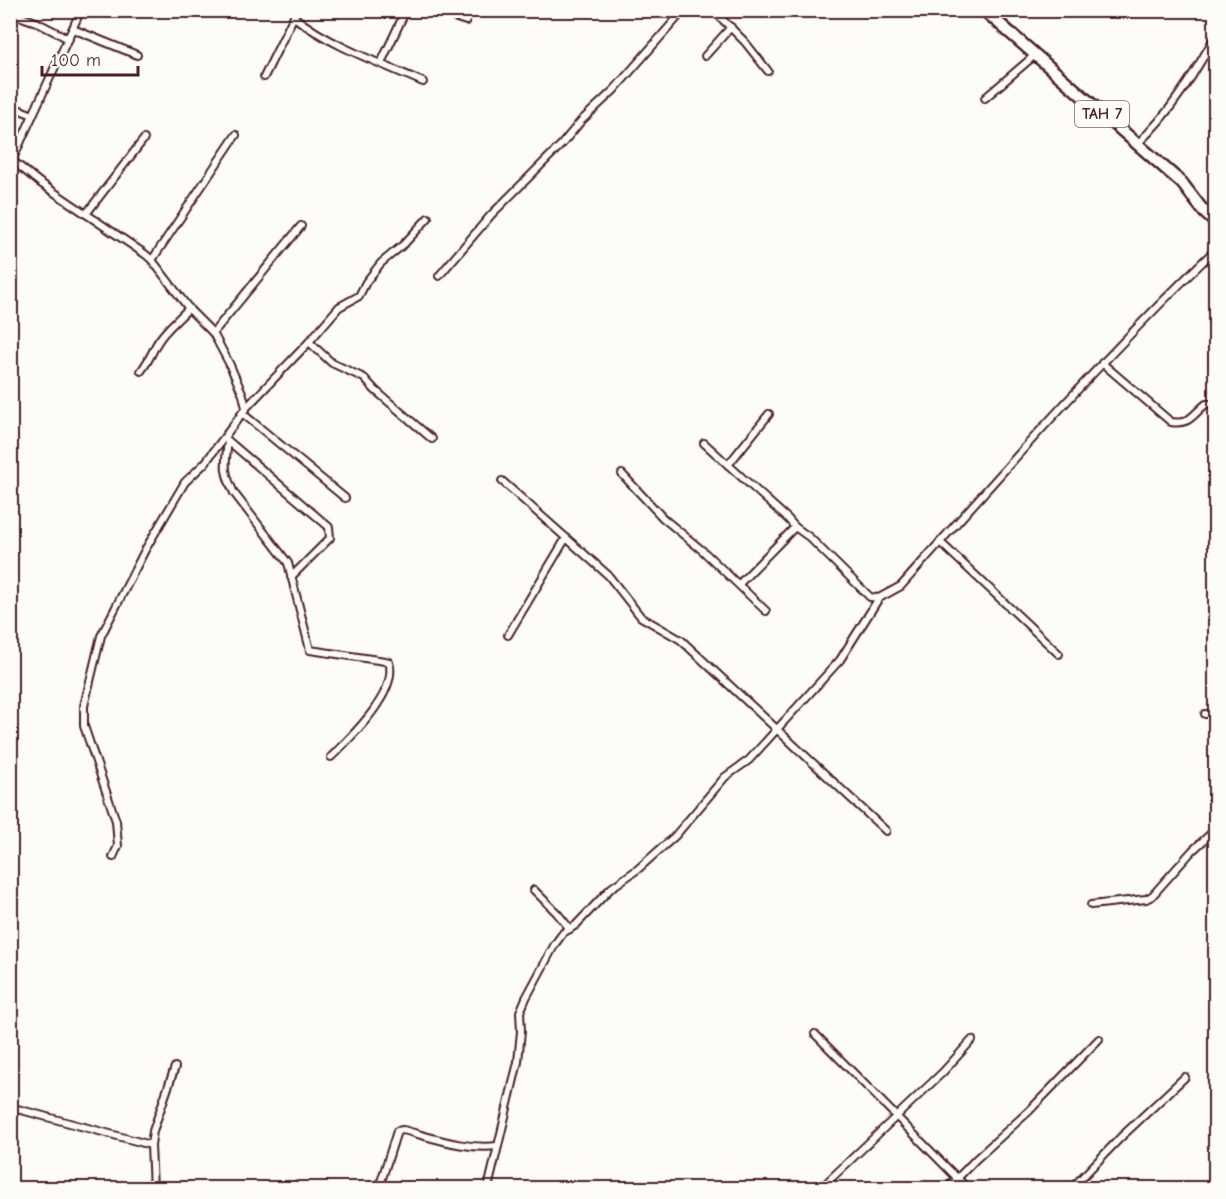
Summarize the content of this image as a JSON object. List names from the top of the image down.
{
  "streets": {
    "highway": ["TAH 7"]
  },
  "scale_bar": "100 m"
}
